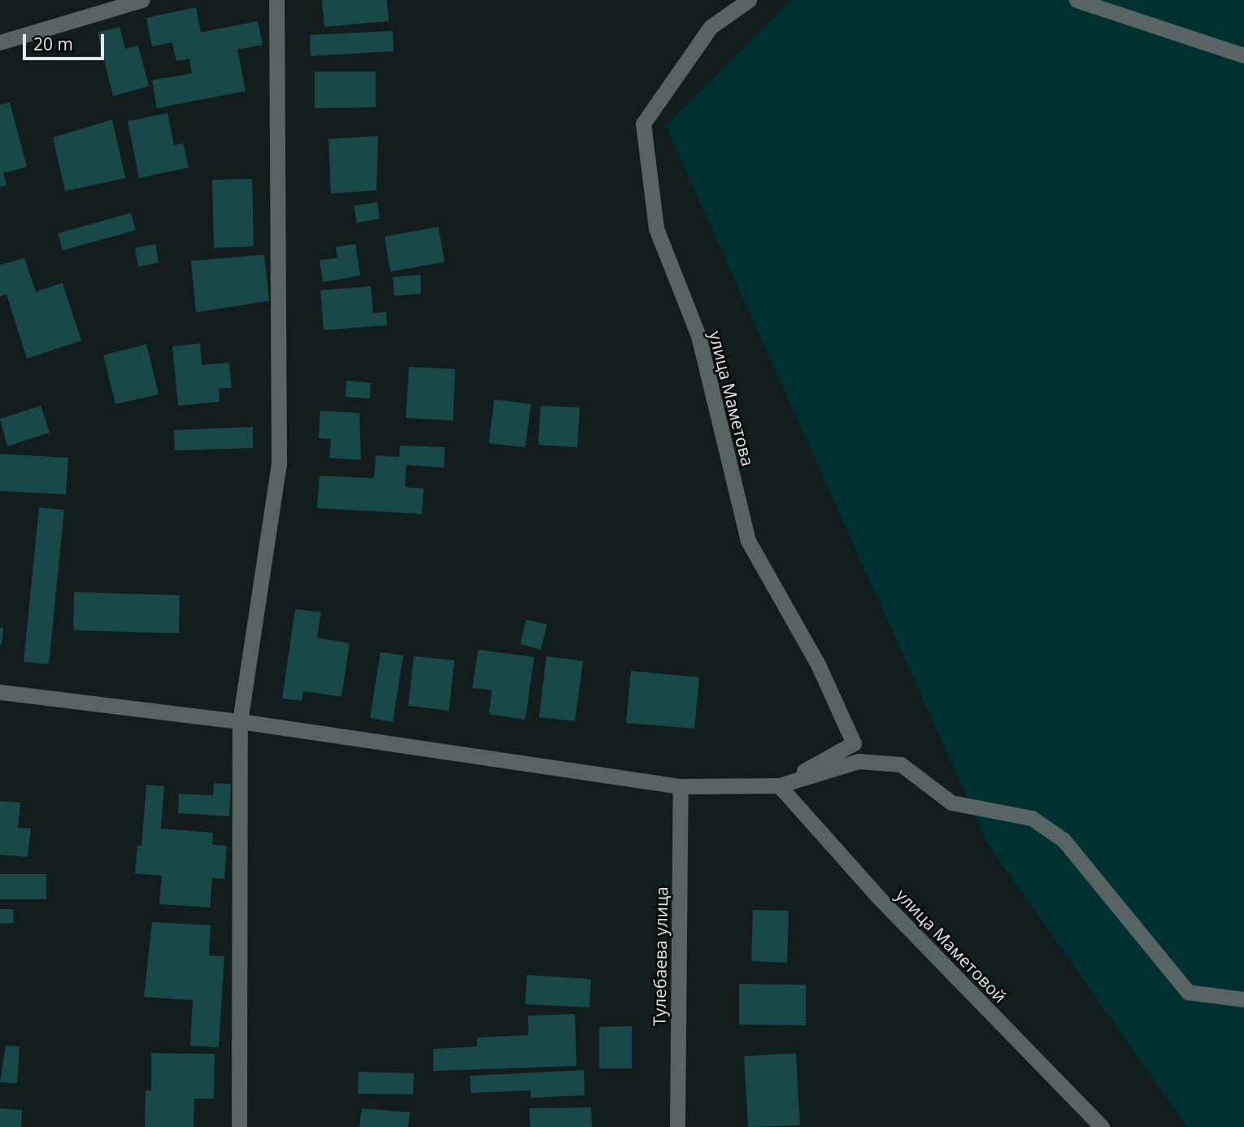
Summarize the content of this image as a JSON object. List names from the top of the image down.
{
  "streets": {
    "street": ["улица Маметова", "улица Маметовой", "Тулебаева улица"]
  },
  "crossings": [
    ["улица Маметова", "улица Маметовой"]
  ],
  "scale_bar": "20 m"
}
